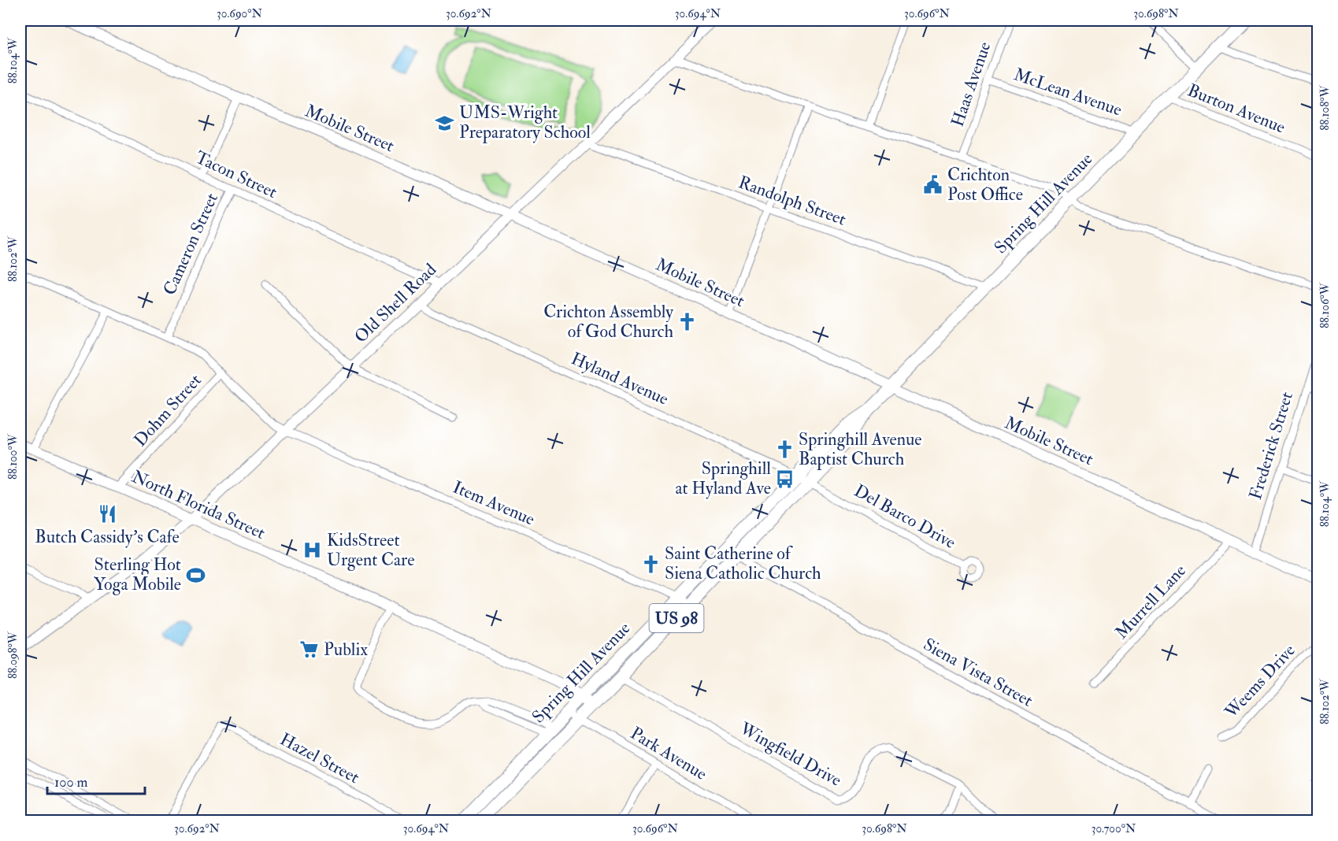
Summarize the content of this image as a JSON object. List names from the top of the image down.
{
  "streets": {
    "main road": ["Spring Hill Avenue", "US 98"],
    "street": [
      "Haas Avenue",
      "McLean Avenue",
      "Burton Avenue",
      "Mobile Street",
      "Tacon Street",
      "Randolph Street",
      "Cameron Street",
      "Old Shell Road",
      "Hyland Avenue",
      "Dohm Street",
      "Frederick Street",
      "Item Avenue",
      "North Florida Street",
      "Del Barco Drive",
      "Murrell Lane",
      "Siena Vista Street",
      "Weems Drive",
      "Park Avenue",
      "Wingfield Drive",
      "Hazel Street"
    ]
  },
  "crossings": [
    ["Haas Avenue", "McLean Avenue"],
    ["McLean Avenue", "Spring Hill Avenue"],
    ["Burton Avenue", "Spring Hill Avenue"],
    ["Mobile Street", "Spring Hill Avenue"],
    ["Mobile Street", "Cameron Street"],
    ["Mobile Street", "Old Shell Road"],
    ["Mobile Street", "Frederick Street"],
    ["Mobile Street", "Murrell Lane"],
    ["Tacon Street", "Cameron Street"],
    ["Tacon Street", "Old Shell Road"],
    ["Randolph Street", "Spring Hill Avenue"],
    ["Randolph Street", "Old Shell Road"],
    ["Spring Hill Avenue", "Hyland Avenue"],
    ["Spring Hill Avenue", "Item Avenue"],
    ["Spring Hill Avenue", "North Florida Street"],
    ["Spring Hill Avenue", "Del Barco Drive"],
    ["Spring Hill Avenue", "Siena Vista Street"],
    ["Spring Hill Avenue", "Park Avenue"],
    ["Spring Hill Avenue", "Wingfield Drive"],
    ["Cameron Street", "Item Avenue"],
    ["Old Shell Road", "Hyland Avenue"],
    ["Old Shell Road", "Item Avenue"],
    ["Old Shell Road", "North Florida Street"],
    ["Hyland Avenue", "Del Barco Drive"],
    ["Dohm Street", "Item Avenue"],
    ["Dohm Street", "North Florida Street"]
  ],
  "places": {
    "school or university": ["UMS-Wright Preparatory School"],
    "public building": ["Crichton Post Office"],
    "church": ["Crichton Assembly of God Church", "Springhill Avenue Baptist Church", "Saint Catherine of Siena Catholic Church"],
    "bus stop": ["Springhill at Hyland Ave"],
    "restaurant": ["Butch Cassidy's Cafe"],
    "hospital": ["KidsStreet Urgent Care"],
    "sports": ["Sterling Hot Yoga Mobile"],
    "supermarket": ["Publix"]
  },
  "scale_bar": "100 m",
  "coordinates": [
    "30.690°N",
    "30.692°N",
    "30.694°N",
    "30.696°N",
    "30.698°N",
    "88.104°W",
    "88.108°W",
    "88.102°W",
    "88.106°W",
    "88.100°W",
    "88.098°W",
    "30.700°N"
  ]
}
